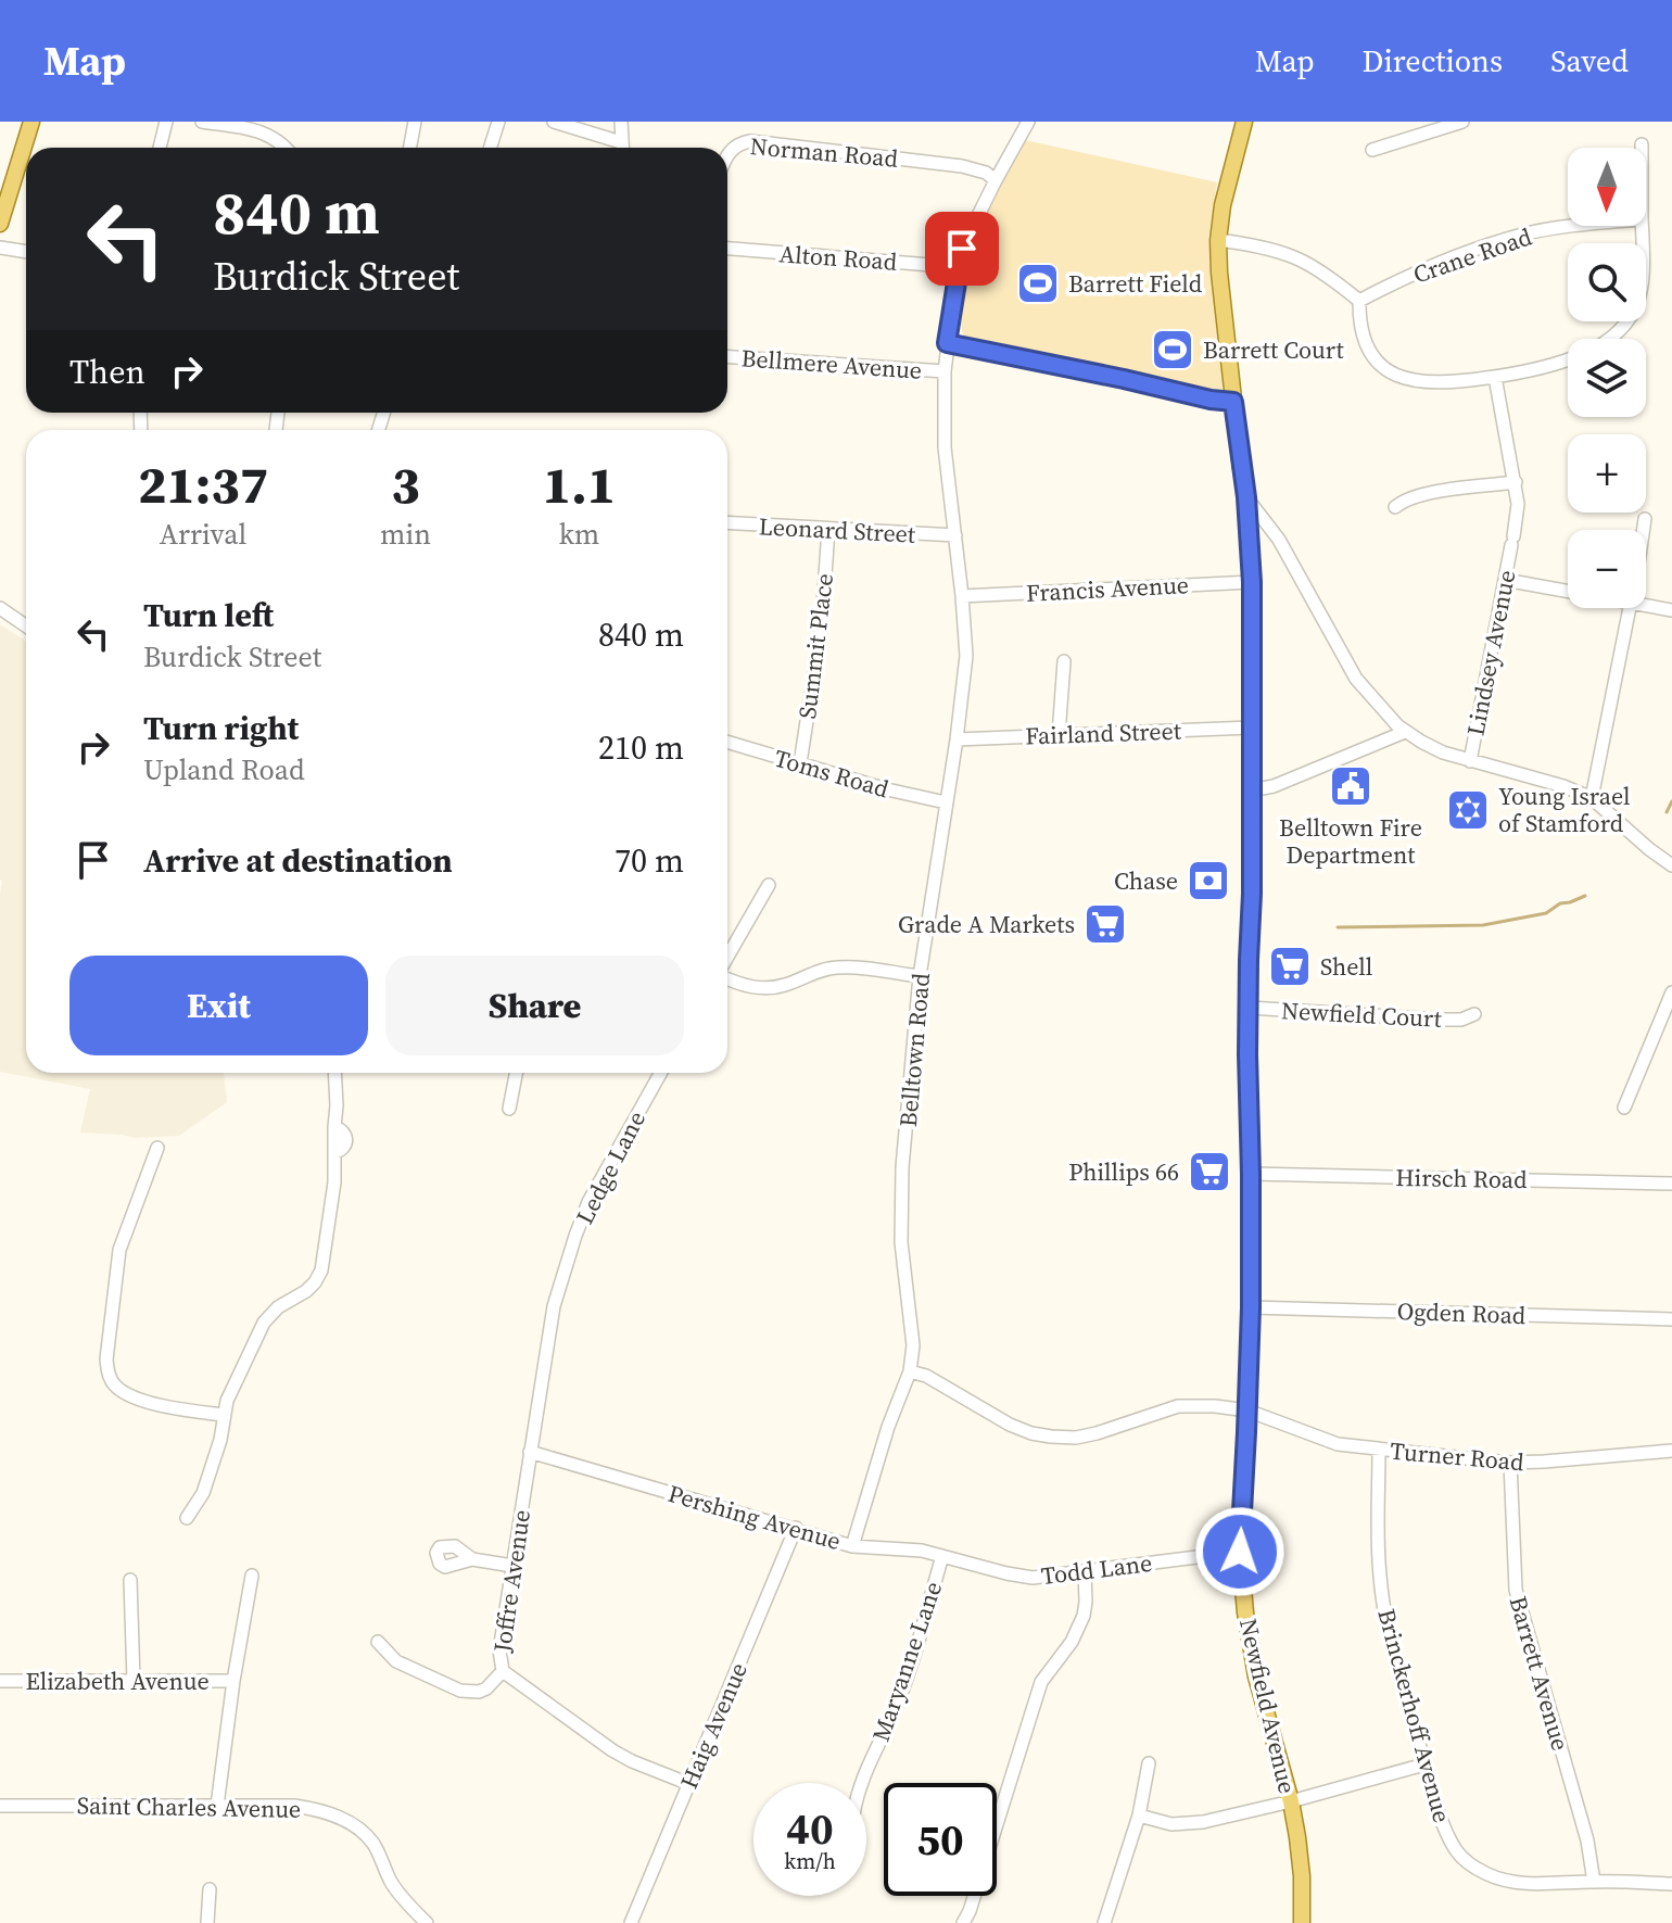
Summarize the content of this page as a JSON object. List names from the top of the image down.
{
  "streets": {
    "main road": ["Newfield Avenue"],
    "street": [
      "Norman Road",
      "Crane Road",
      "Alton Road",
      "Bellmere Avenue",
      "Leonard Street",
      "Francis Avenue",
      "Summit Place",
      "Lindsey Avenue",
      "Fairland Street",
      "Toms Road",
      "Newfield Court",
      "Belltown Road",
      "Ledge Lane",
      "Hirsch Road",
      "Ogden Road",
      "Turner Road",
      "Pershing Avenue",
      "Todd Lane",
      "Joffre Avenue",
      "Maryanne Lane",
      "Barrett Avenue",
      "Elizabeth Avenue",
      "Brinckerhoff Avenue",
      "Haig Avenue",
      "Saint Charles Avenue"
    ]
  },
  "crossings": [
    ["Norman Road", "Belltown Road"],
    ["Alton Road", "Belltown Road"],
    ["Bellmere Avenue", "Belltown Road"],
    ["Leonard Street", "Summit Place"],
    ["Leonard Street", "Belltown Road"],
    ["Francis Avenue", "Belltown Road"],
    ["Francis Avenue", "Newfield Avenue"],
    ["Summit Place", "Toms Road"],
    ["Fairland Street", "Belltown Road"],
    ["Fairland Street", "Newfield Avenue"],
    ["Toms Road", "Belltown Road"],
    ["Newfield Court", "Newfield Avenue"],
    ["Belltown Road", "Pershing Avenue"],
    ["Ledge Lane", "Joffre Avenue"],
    ["Hirsch Road", "Newfield Avenue"],
    ["Ogden Road", "Newfield Avenue"],
    ["Turner Road", "Barrett Avenue"],
    ["Turner Road", "Newfield Avenue"],
    ["Turner Road", "Brinckerhoff Avenue"],
    ["Pershing Avenue", "Todd Lane"],
    ["Pershing Avenue", "Joffre Avenue"],
    ["Pershing Avenue", "Haig Avenue"],
    ["Todd Lane", "Maryanne Lane"],
    ["Todd Lane", "Newfield Avenue"],
    ["Joffre Avenue", "Haig Avenue"],
    ["Barrett Avenue", "Brinckerhoff Avenue"]
  ],
  "places": {
    "sports": ["Barrett Field", "Barrett Court"],
    "public building": ["Belltown Fire Department"],
    "synagogue": ["Young Israel of Stamford"],
    "bank": ["Chase"],
    "supermarket": ["Grade A Markets", "Shell", "Phillips 66"]
  },
  "north": "bottom",
  "page": {
    "header": "Map",
    "nav": ["Map", "Directions", "Saved"],
    "map_buttons": ["+", "−"],
    "turn": ["840 m", "Burdick Street"],
    "then": "Then",
    "eta": [
      "21:37",
      "Arrival",
      "3",
      "min",
      "1.1",
      "km"
    ],
    "list": [
      {
        "name": "Turn left",
        "note": "Burdick Street",
        "value": "840 m"
      },
      {
        "name": "Turn right",
        "note": "Upland Road",
        "value": "210 m"
      },
      {
        "name": "Arrive at destination",
        "value": "70 m"
      }
    ],
    "buttons": ["Exit", "Share"],
    "speed": "40 km/h",
    "limit": "50"
  }
}
